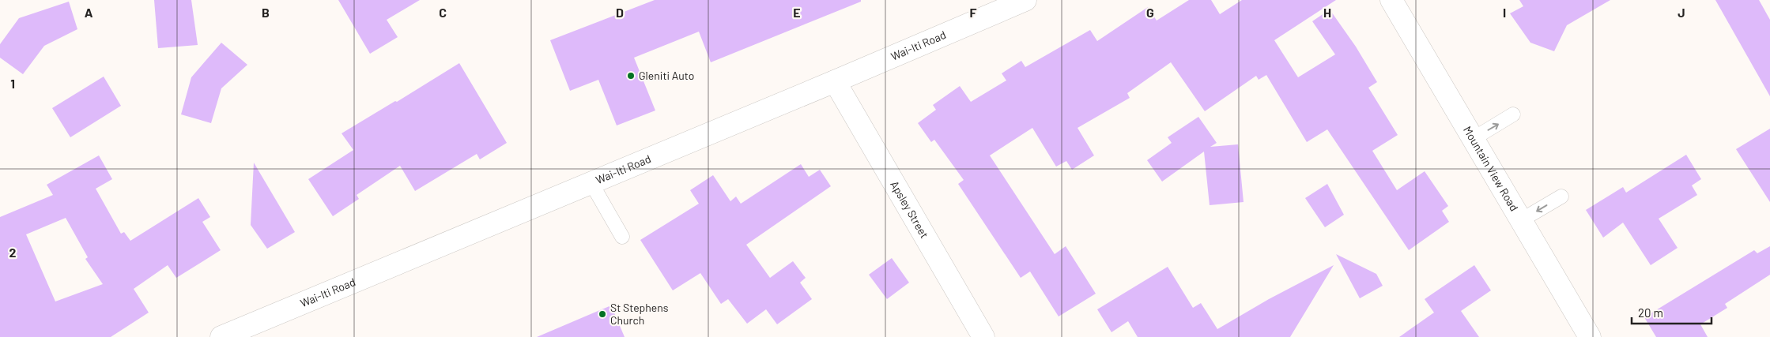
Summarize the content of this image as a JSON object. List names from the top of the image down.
{
  "streets": {
    "street": ["Wai-Iti Road", "Mountain View Road", "Apsley Street"]
  },
  "crossings": [
    ["Wai-Iti Road", "Apsley Street"]
  ],
  "places": ["Gleniti Auto", "St Stephens Church"],
  "scale_bar": "20 m",
  "grid": {
    "columns": [
      "A",
      "B",
      "C",
      "D",
      "E",
      "F",
      "G",
      "H",
      "I",
      "J"
    ],
    "rows": ["1", "2"]
  }
}
